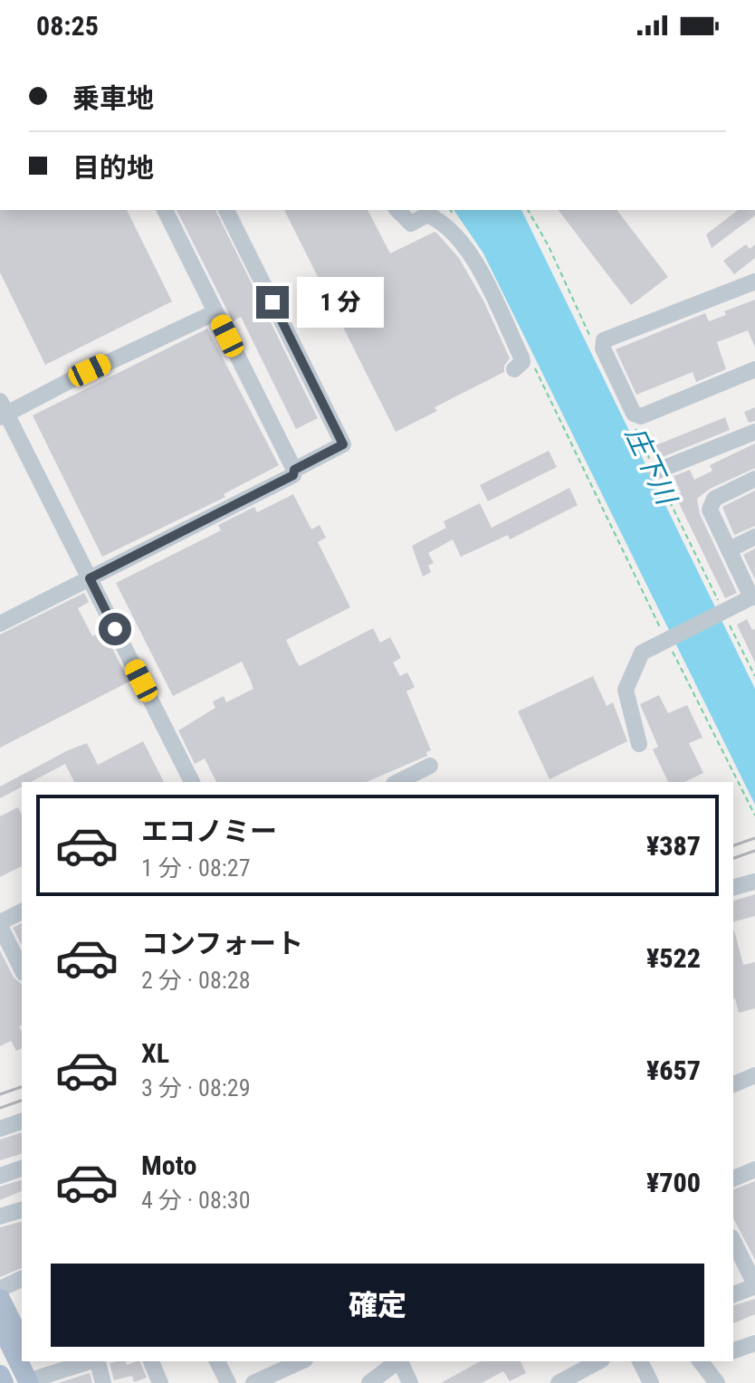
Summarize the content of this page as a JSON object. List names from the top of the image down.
{
  "water": ["庄下川"],
  "page": {
    "status": "08:25",
    "banner": ["乗車地", "目的地"],
    "bubble": "1 分",
    "list": [
      {
        "name": "エコノミー",
        "note": "1 分 · 08:27",
        "value": "¥387"
      },
      {
        "name": "コンフォート",
        "note": "2 分 · 08:28",
        "value": "¥522"
      },
      {
        "name": "XL",
        "note": "3 分 · 08:29",
        "value": "¥657"
      },
      {
        "name": "Moto",
        "note": "4 分 · 08:30",
        "value": "¥700"
      }
    ],
    "buttons": "確定"
  }
}
